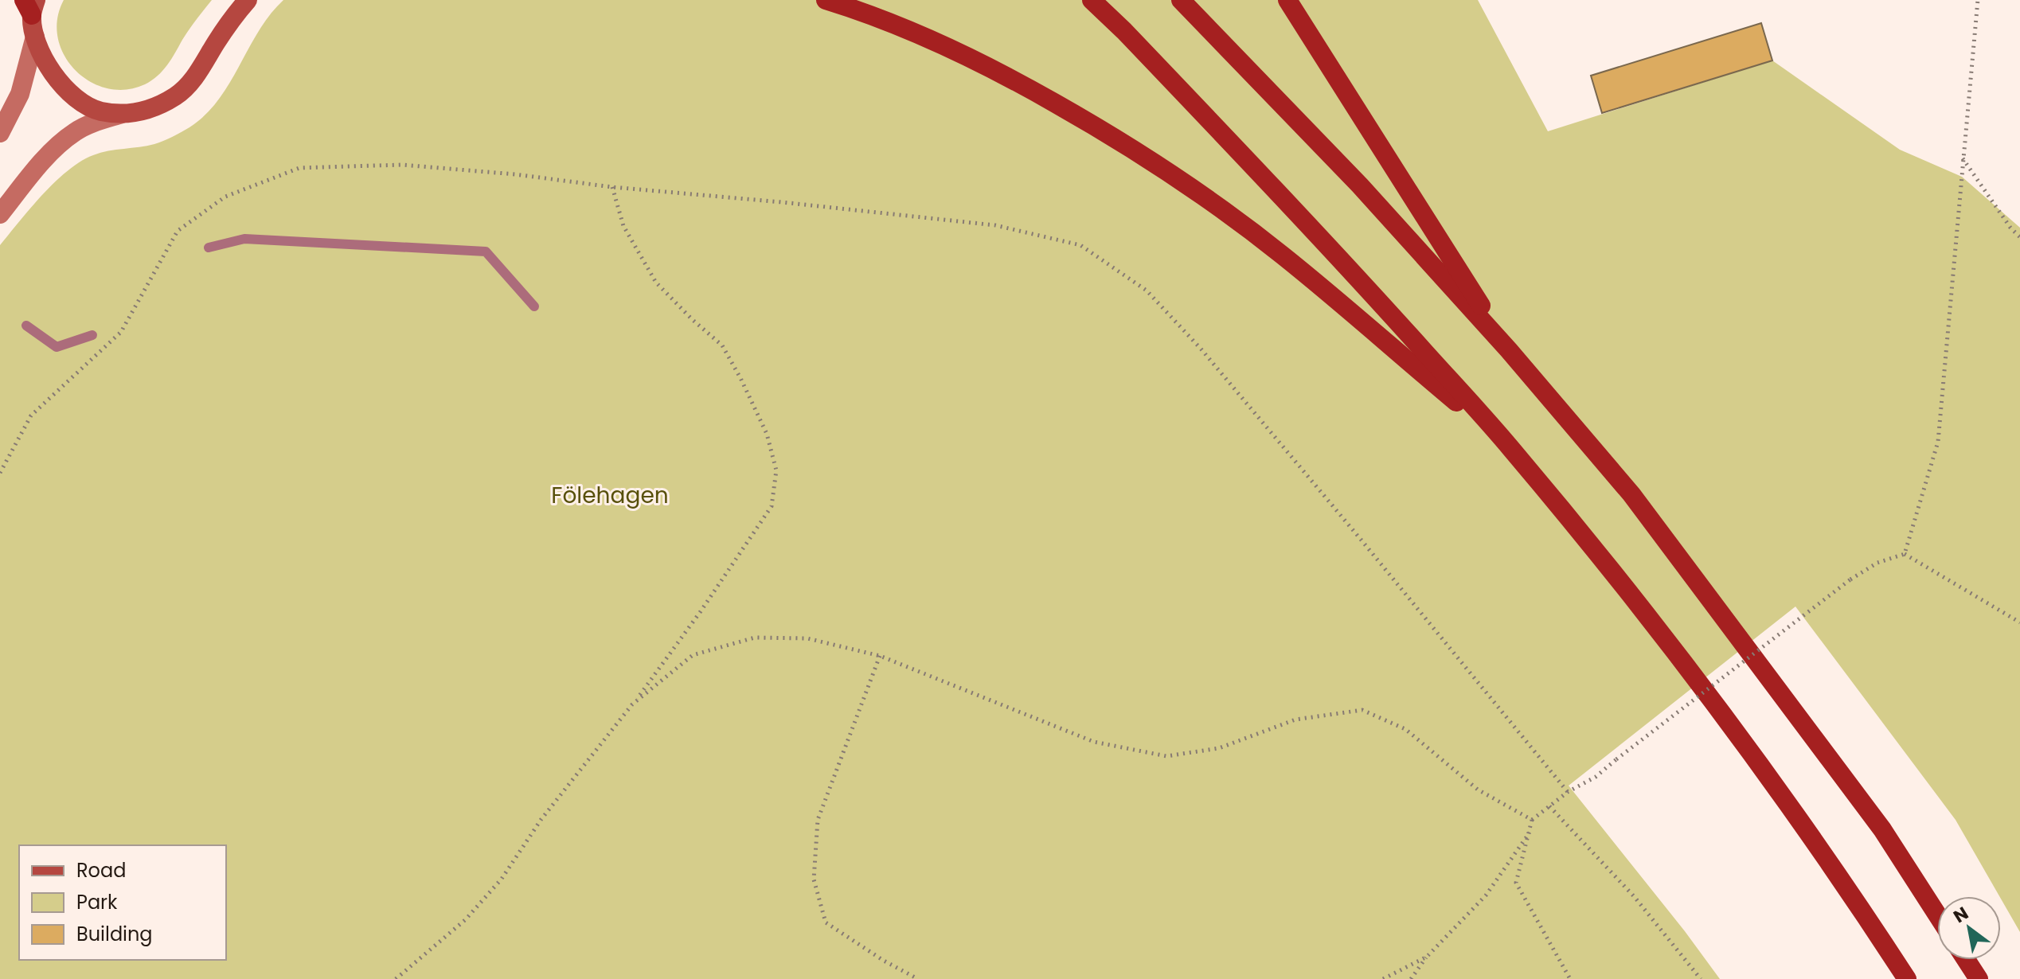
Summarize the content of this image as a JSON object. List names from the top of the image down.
{
  "parks": ["Fölehagen"],
  "legend": ["Road", "Park", "Building"],
  "north": "top left"
}
